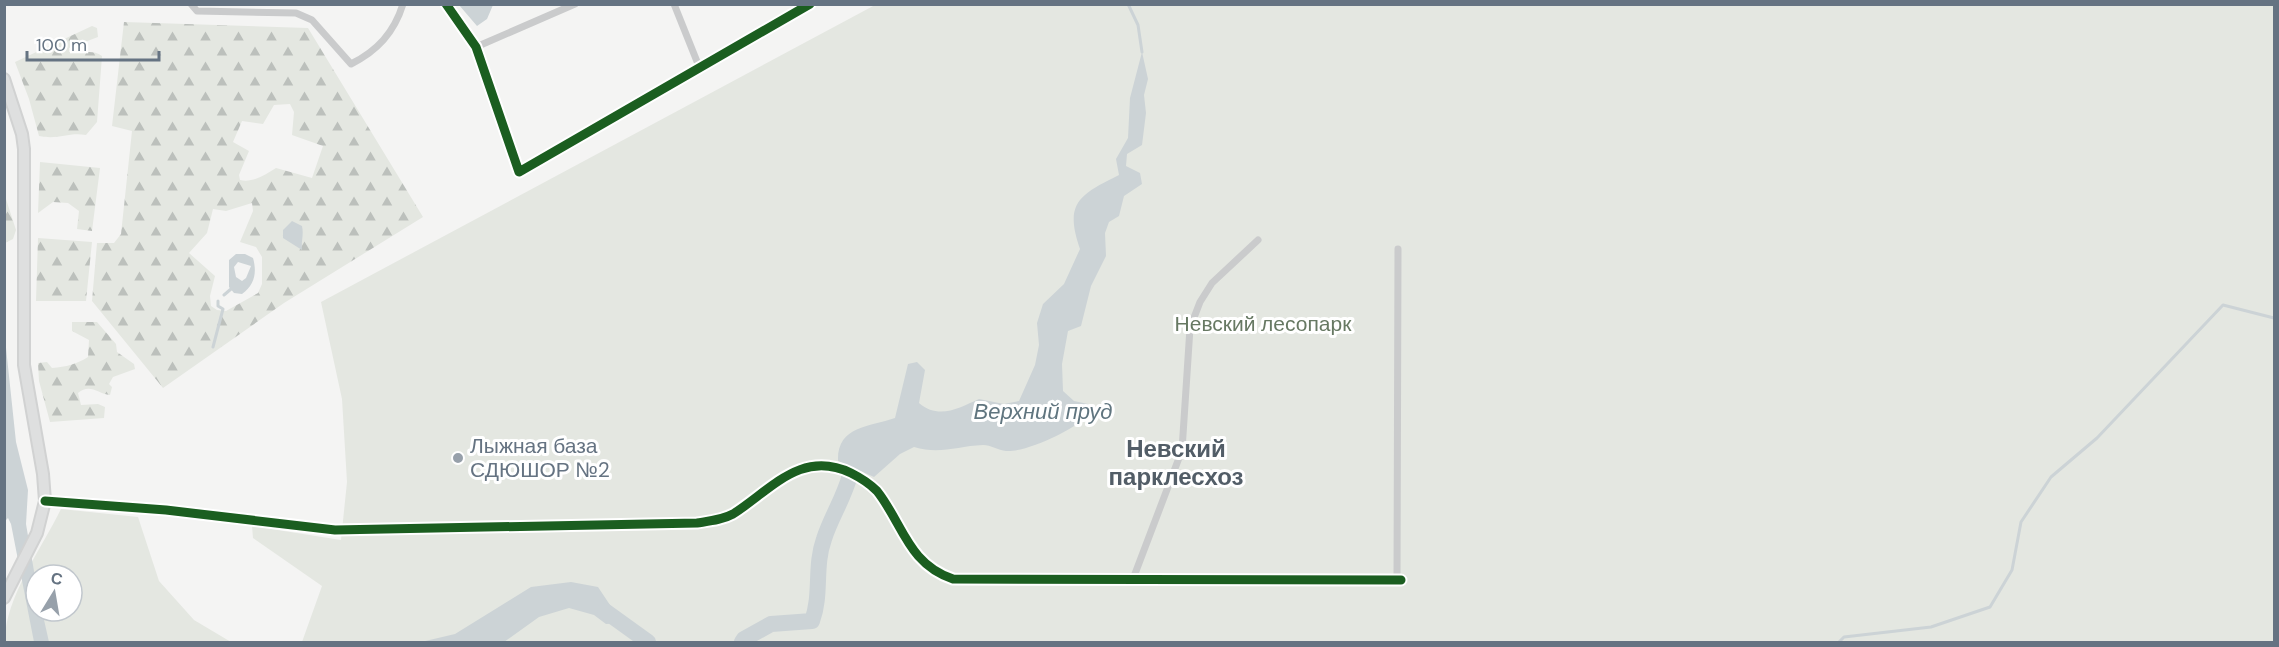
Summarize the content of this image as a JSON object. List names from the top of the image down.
{
  "districts": ["Невский парклесхоз"],
  "water": ["Верхний пруд"],
  "parks": ["Невский лесопарк"],
  "places": ["Лыжная база СДЮШОР №2"],
  "scale_bar": "100 m",
  "north": "top"
}
